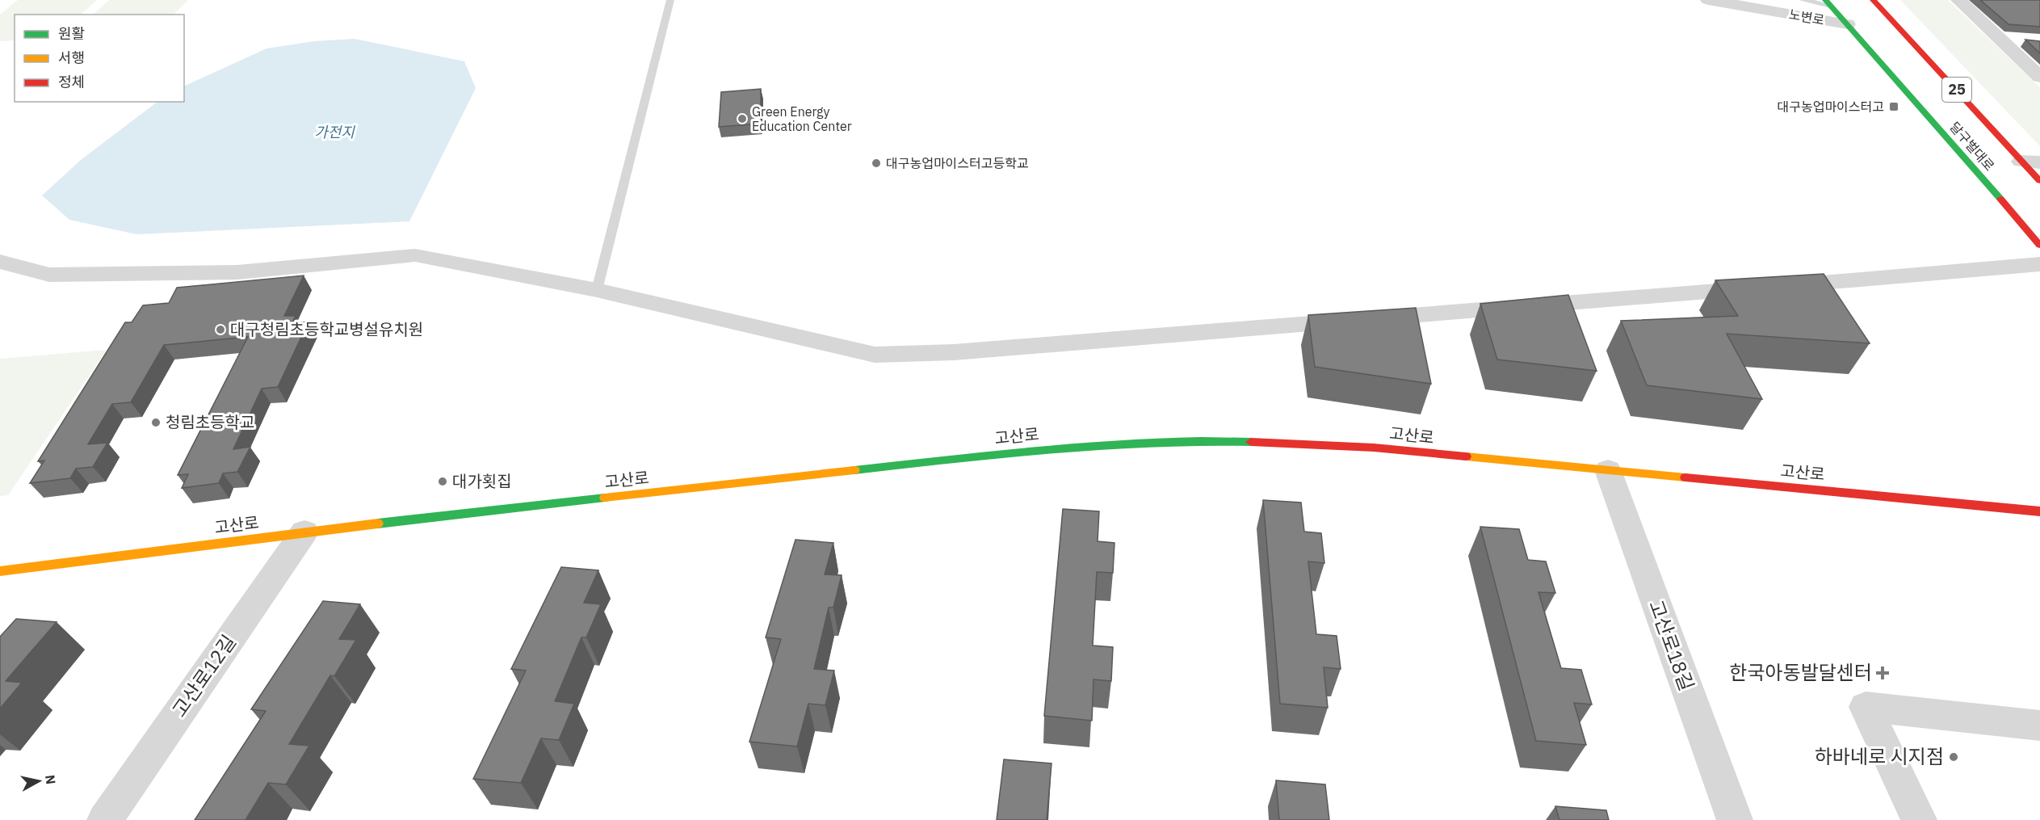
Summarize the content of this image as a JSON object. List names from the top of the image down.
{
  "streets": {
    "main road": ["25", "달구벌대로", "고산로"],
    "street": ["노변로", "고산로18길", "고산로12길"]
  },
  "crossings": [
    ["노변로", "달구벌대로"],
    ["고산로", "고산로18길"],
    ["고산로", "고산로12길"]
  ],
  "water": ["가전지"],
  "places": {
    "transit": ["대구농업마이스터고"],
    "other": [
      "Green Energy Education Center",
      "대구농업마이스터고등학교",
      "대구청림초등학교병설유치원",
      "청림초등학교",
      "대가횟집",
      "하바네로 시지점"
    ],
    "health": ["한국아동발달센터"]
  },
  "legend": ["원활", "서행", "정체"],
  "north": "right"
}
